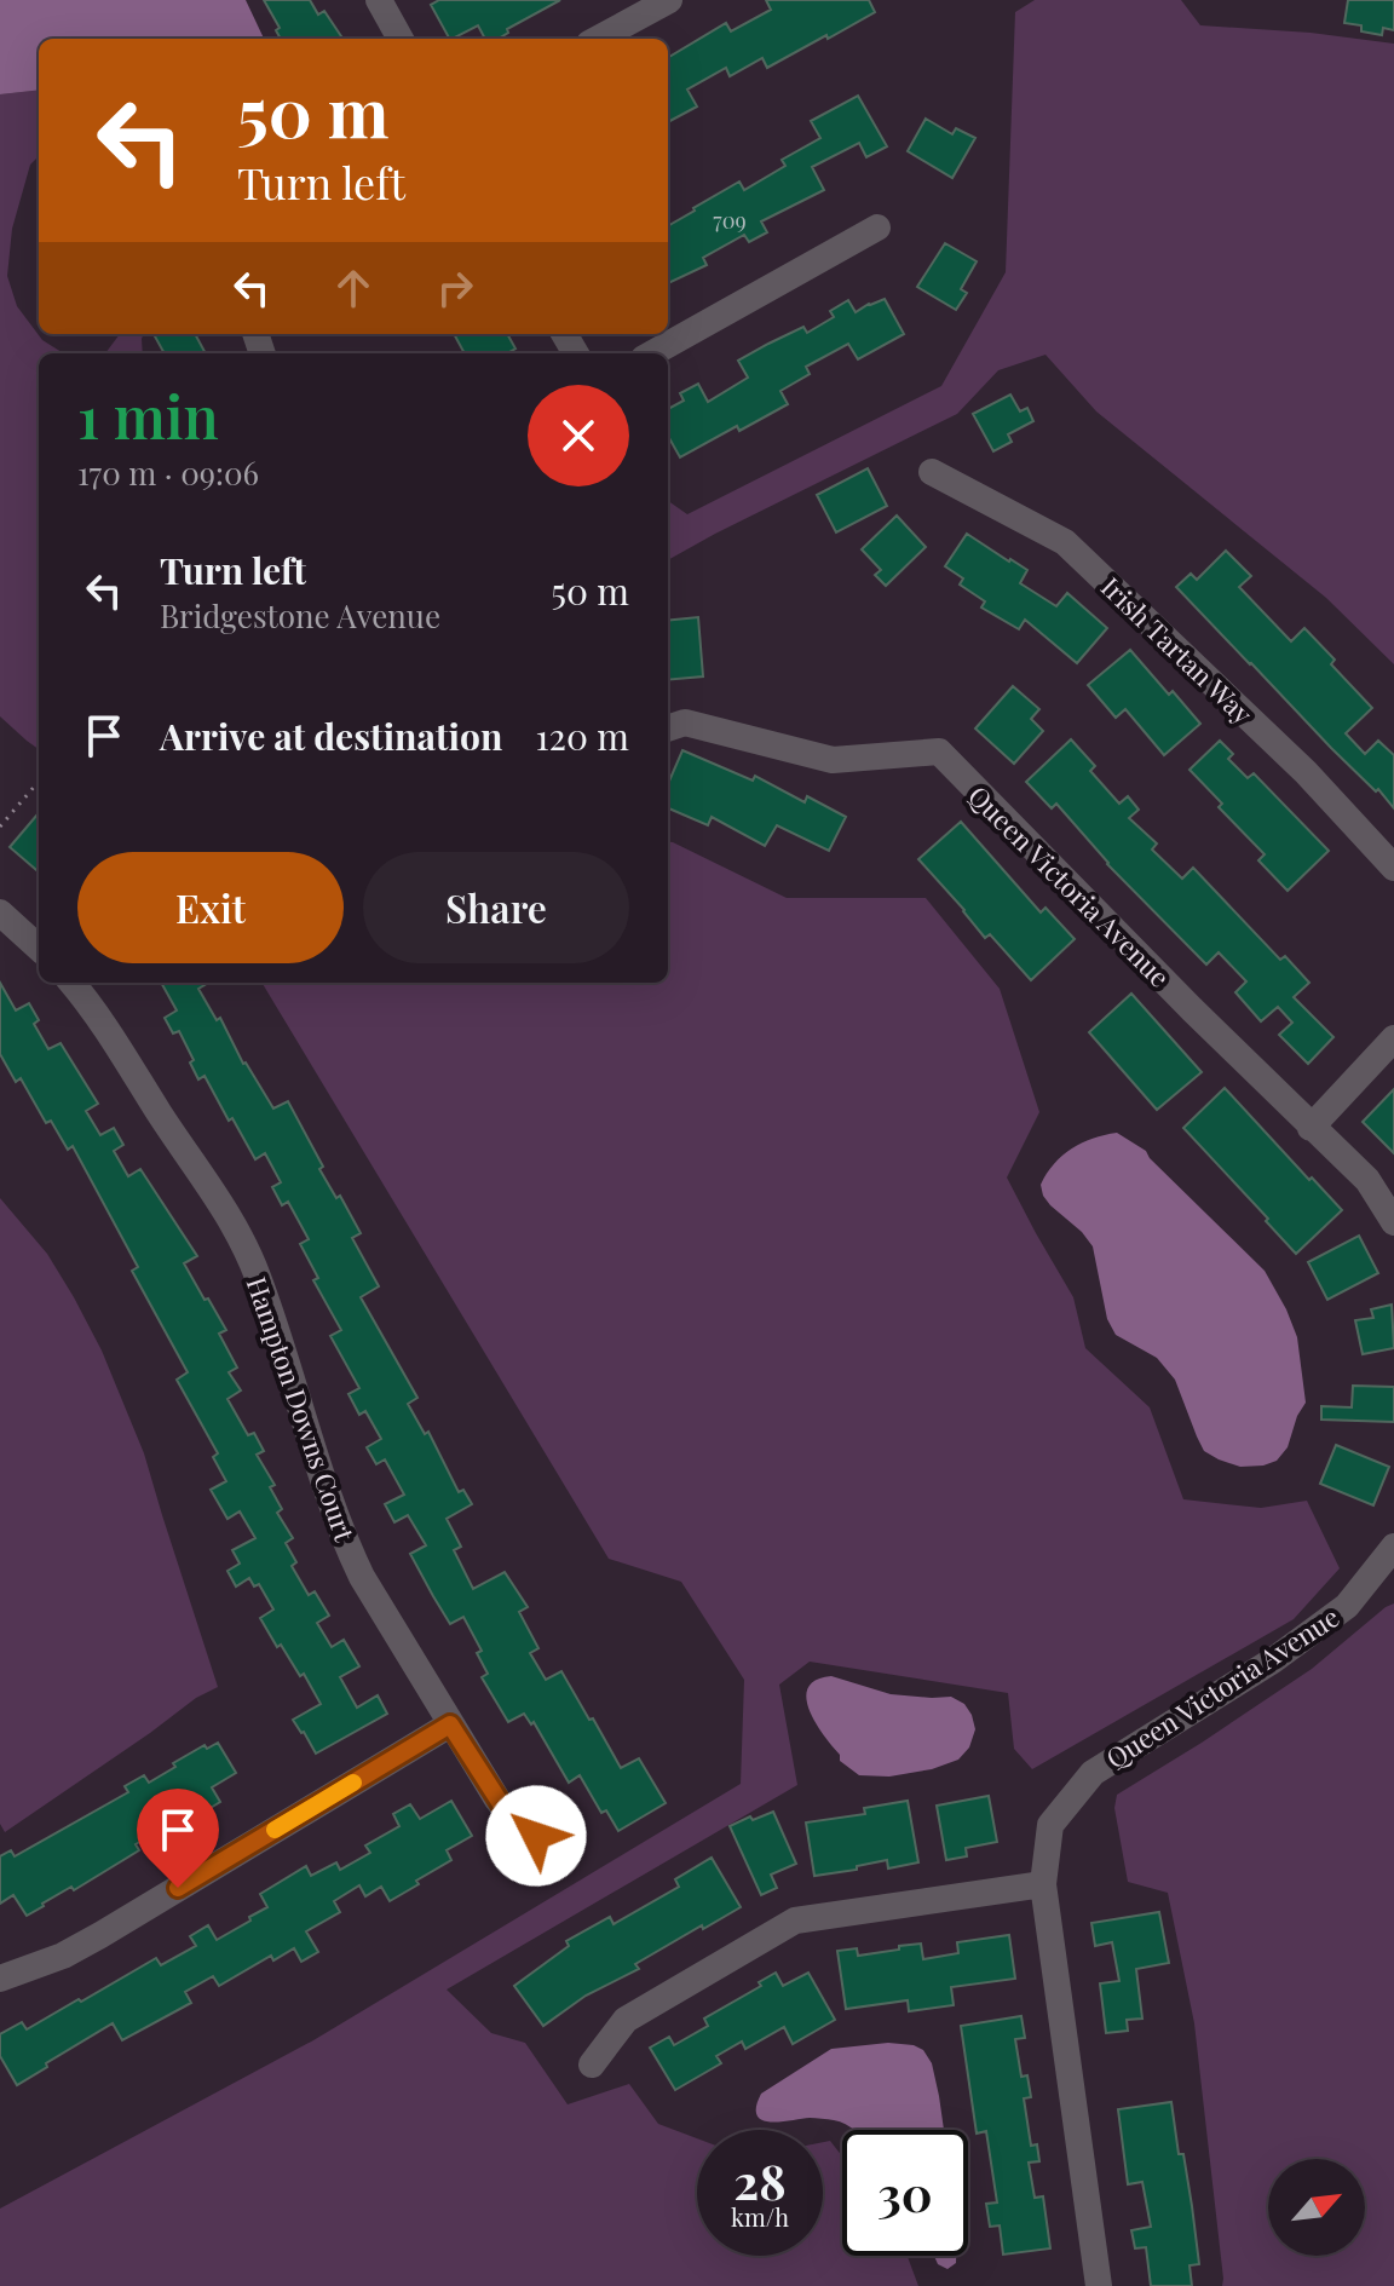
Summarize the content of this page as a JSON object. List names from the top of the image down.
{
  "streets": {
    "street": ["Irish Tartan Way", "Queen Victoria Avenue", "Hampton Downs Court"]
  },
  "house_numbers": ["709"],
  "north": "top right",
  "page": {
    "turn": ["50 m", "Turn left"],
    "heading": ["1 min", "170 m · 09:06"],
    "list": [
      {
        "name": "Turn left",
        "note": "Bridgestone Avenue",
        "value": "50 m"
      },
      {
        "name": "Arrive at destination",
        "value": "120 m"
      }
    ],
    "buttons": ["Exit", "Share"],
    "speed": "28 km/h",
    "limit": "30"
  }
}
